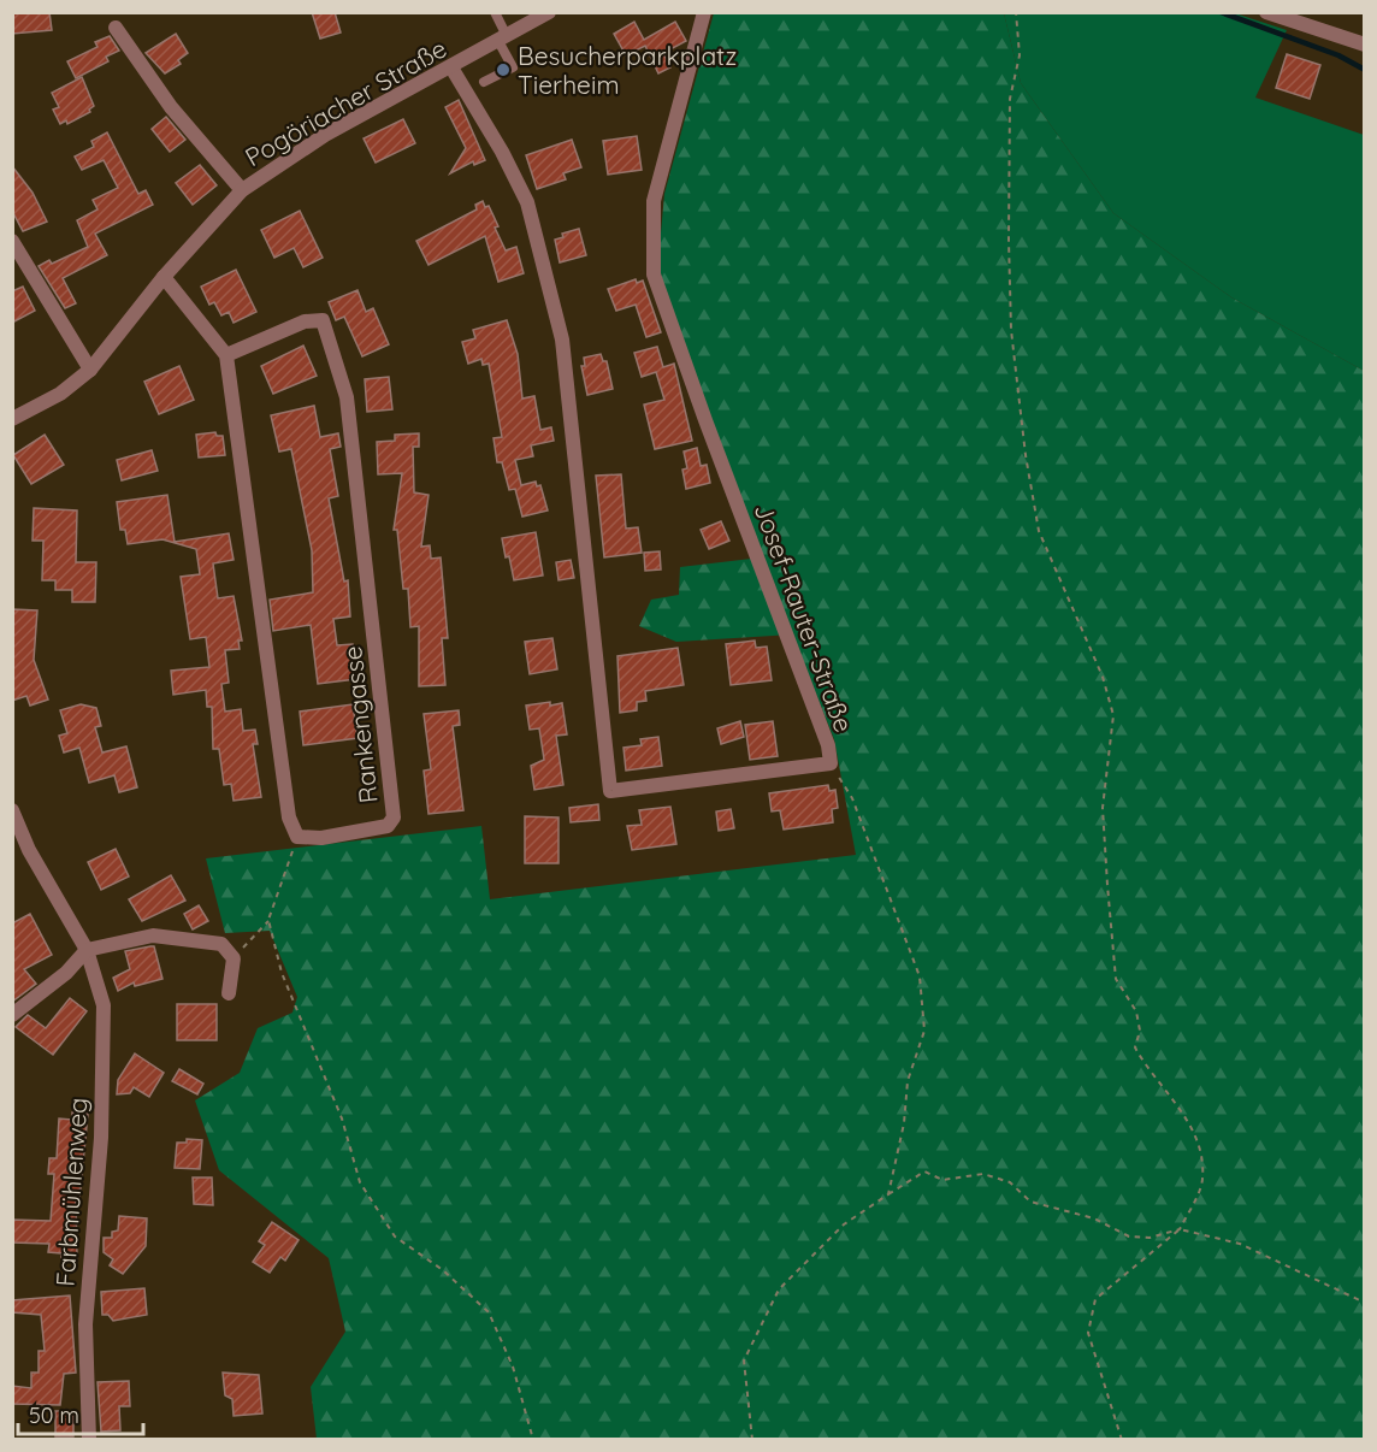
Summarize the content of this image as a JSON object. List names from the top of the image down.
{
  "streets": {
    "street": [
      "Pogöriacher Straße",
      "Josef-Rauter-Straße",
      "Rankengasse",
      "Farbmühlenweg"
    ]
  },
  "crossings": [
    ["Pogöriacher Straße", "Josef-Rauter-Straße"]
  ],
  "places": ["Besucherparkplatz Tierheim"],
  "scale_bar": "50 m"
}
